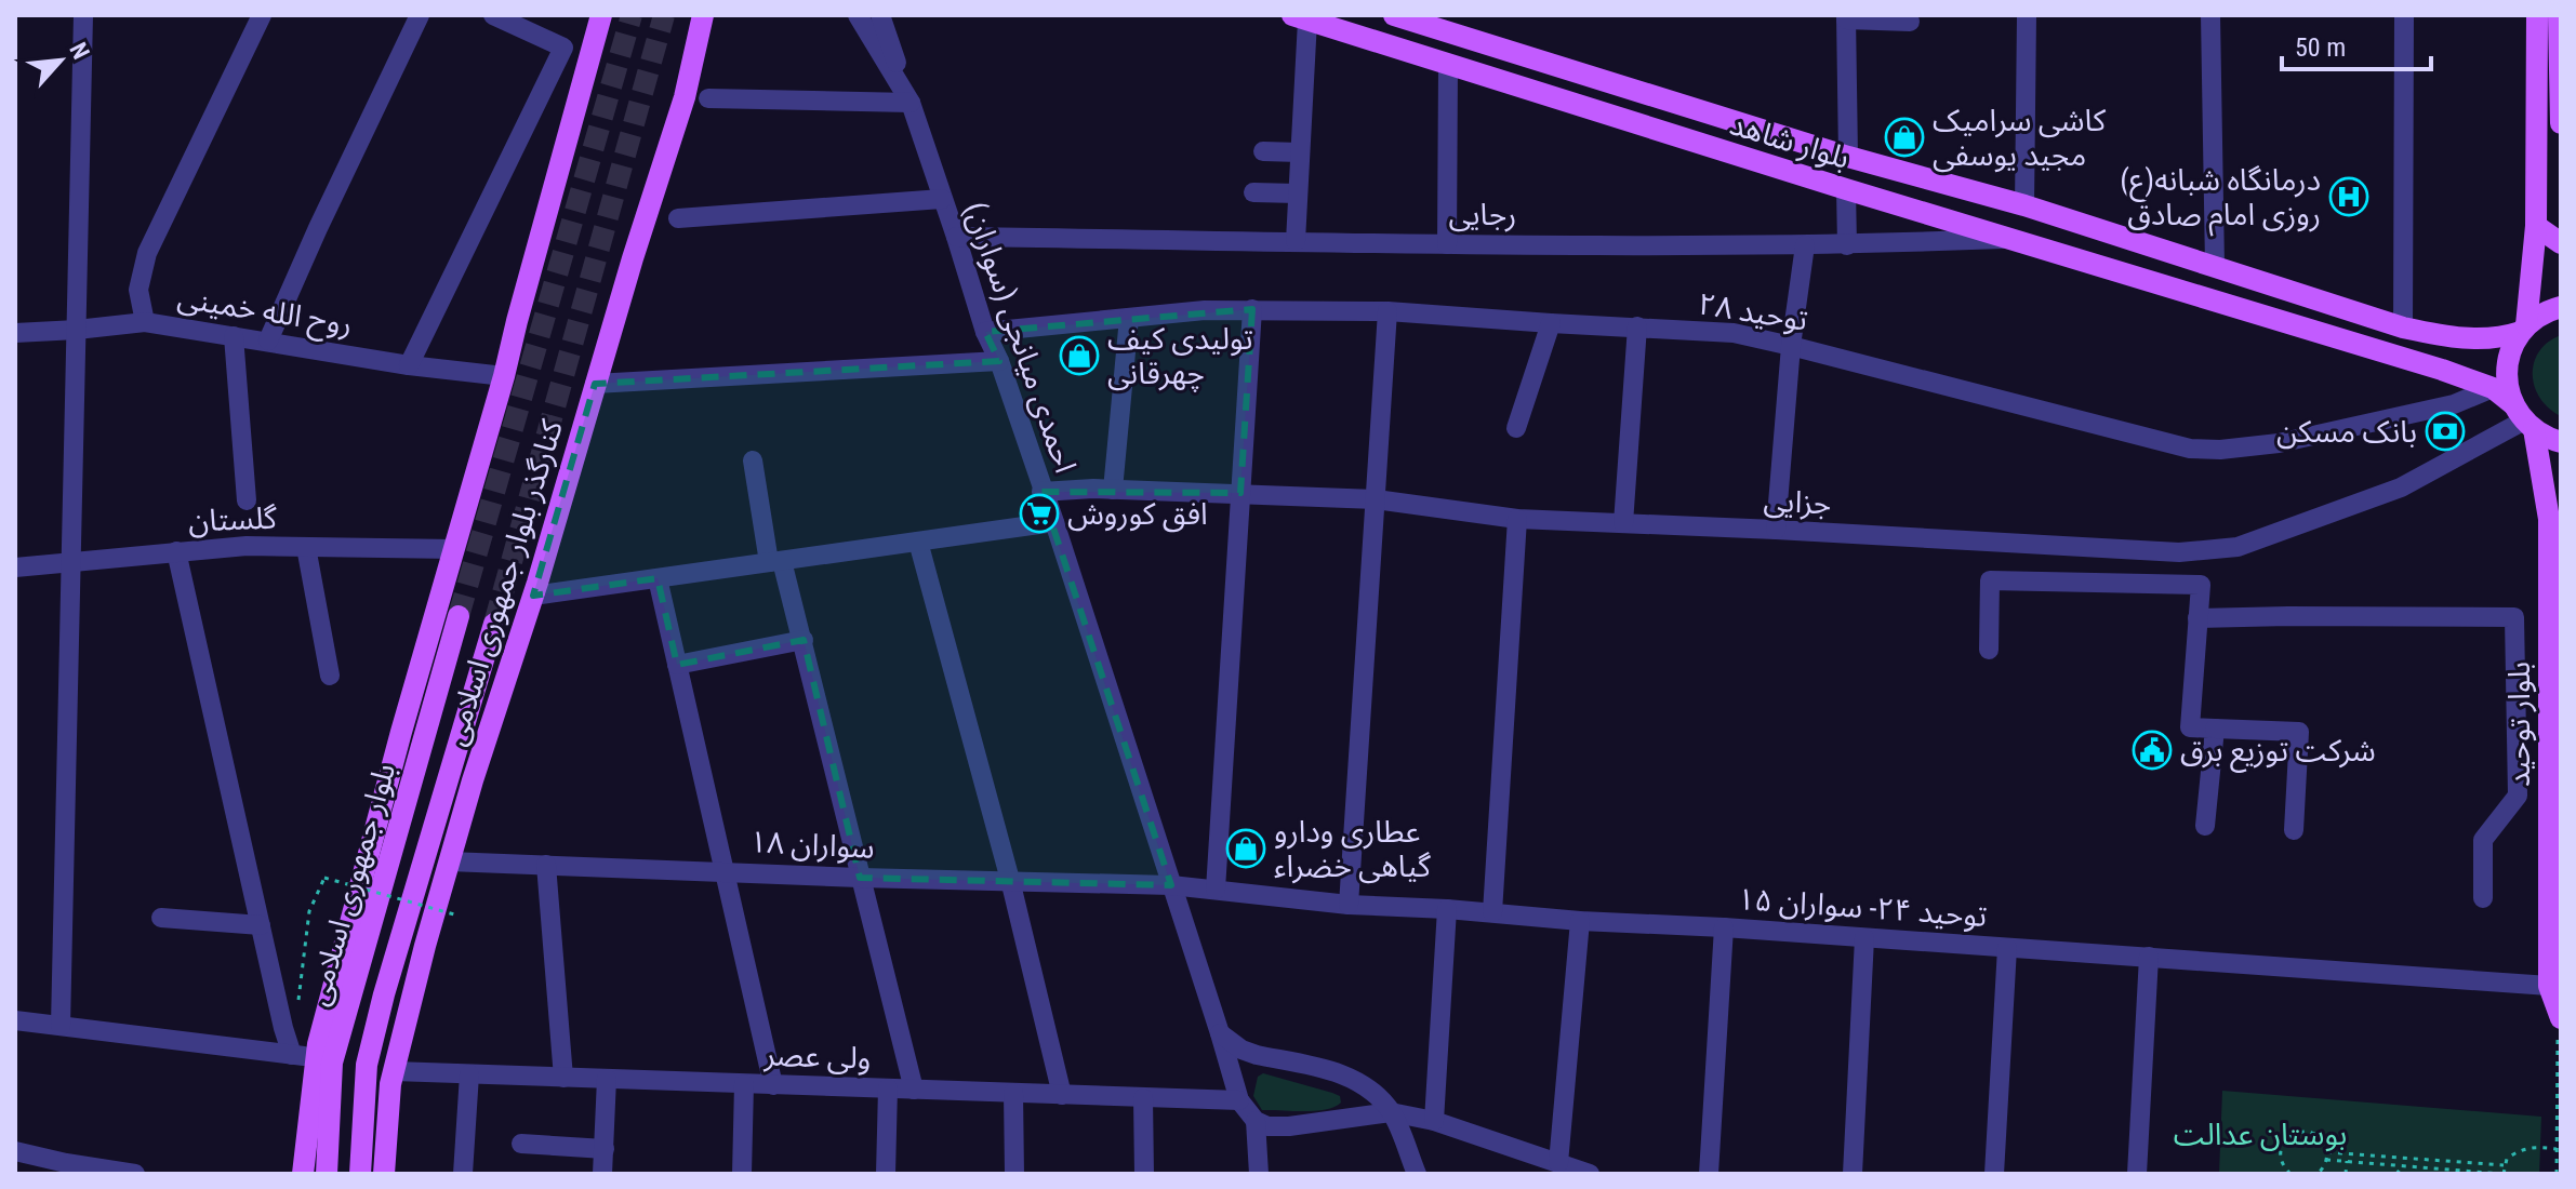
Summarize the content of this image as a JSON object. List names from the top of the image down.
{
  "streets": {
    "main road": [
      "بلوار شاهد",
      "کنارگذر بلوار جمهوری اسلامی",
      "بلوار توحید",
      "بلوار جمهوری اسلامی"
    ],
    "street": [
      "رجایی",
      "روح الله خمینی",
      "توحید ۲۸",
      "احمدی میانجی (سواران)",
      "جزایی",
      "گلستان",
      "سواران ۱۸",
      "توحید ۲۴- سواران ۱۵",
      "ولی عصر"
    ]
  },
  "crossings": [
    ["بلوار شاهد", "رجایی"],
    ["بلوار شاهد", "توحید ۲۸"],
    ["بلوار شاهد", "جزایی"],
    ["بلوار شاهد", "بلوار توحید"],
    ["رجایی", "احمدی میانجی (سواران)"],
    ["روح الله خمینی", "کنارگذر بلوار جمهوری اسلامی"],
    ["توحید ۲۸", "احمدی میانجی (سواران)"],
    ["احمدی میانجی (سواران)", "جزایی"],
    ["احمدی میانجی (سواران)", "سواران ۱۸"],
    ["احمدی میانجی (سواران)", "توحید ۲۴- سواران ۱۵"],
    ["احمدی میانجی (سواران)", "ولی عصر"],
    ["جزایی", "بلوار توحید"],
    ["گلستان", "کنارگذر بلوار جمهوری اسلامی"],
    ["کنارگذر بلوار جمهوری اسلامی", "سواران ۱۸"],
    ["کنارگذر بلوار جمهوری اسلامی", "ولی عصر"],
    ["بلوار توحید", "توحید ۲۴- سواران ۱۵"],
    ["سواران ۱۸", "توحید ۲۴- سواران ۱۵"]
  ],
  "parks": ["بوستان عدالت"],
  "places": {
    "shop": ["کاشی سرامیک مجید یوسفی", "تولیدی کیف چهرقانی", "عطاری ودارو گیاهی خضراء"],
    "hospital": ["(ع)درمانگاه شبانه روزی امام صادق"],
    "bank": ["بانک مسکن"],
    "supermarket": ["افق کوروش"],
    "public building": ["شرکت توزیع برق"]
  },
  "scale_bar": "50 m",
  "north": "top right"
}
